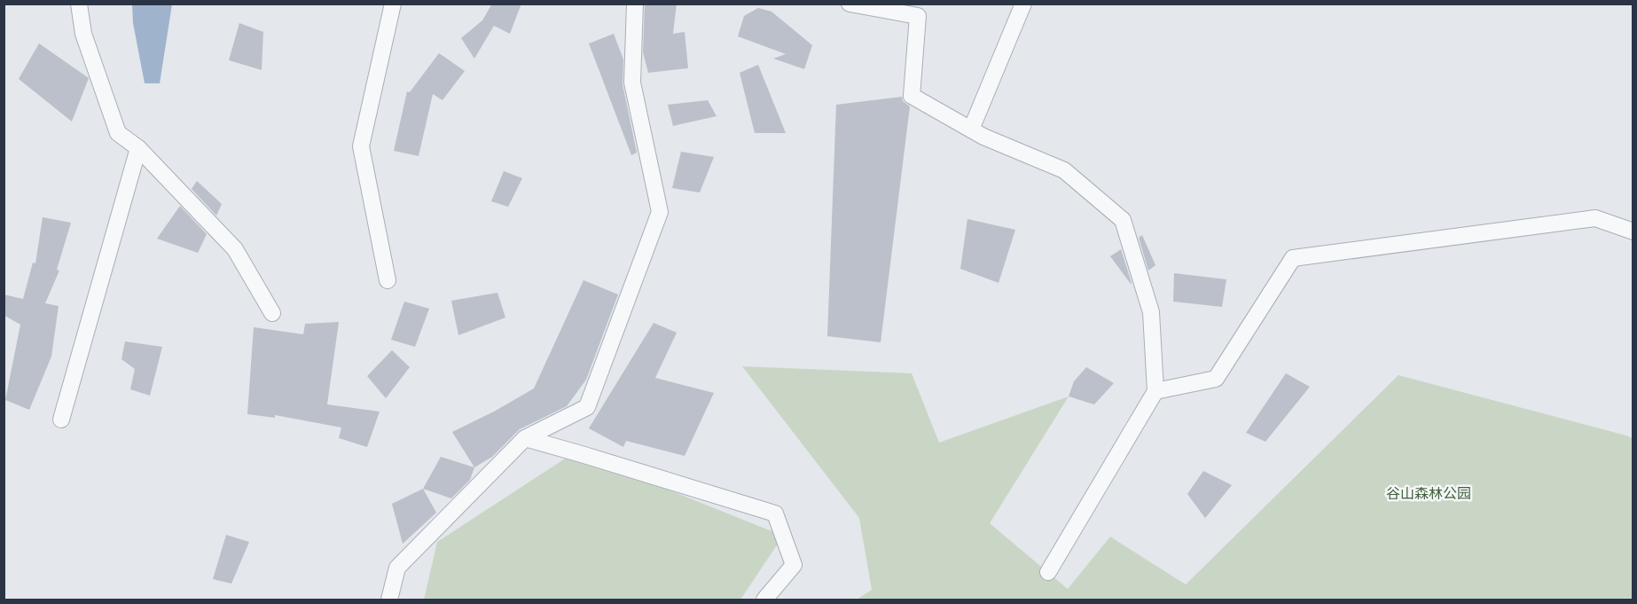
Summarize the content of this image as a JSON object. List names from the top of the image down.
{
  "parks": ["谷山森林公园"]
}
